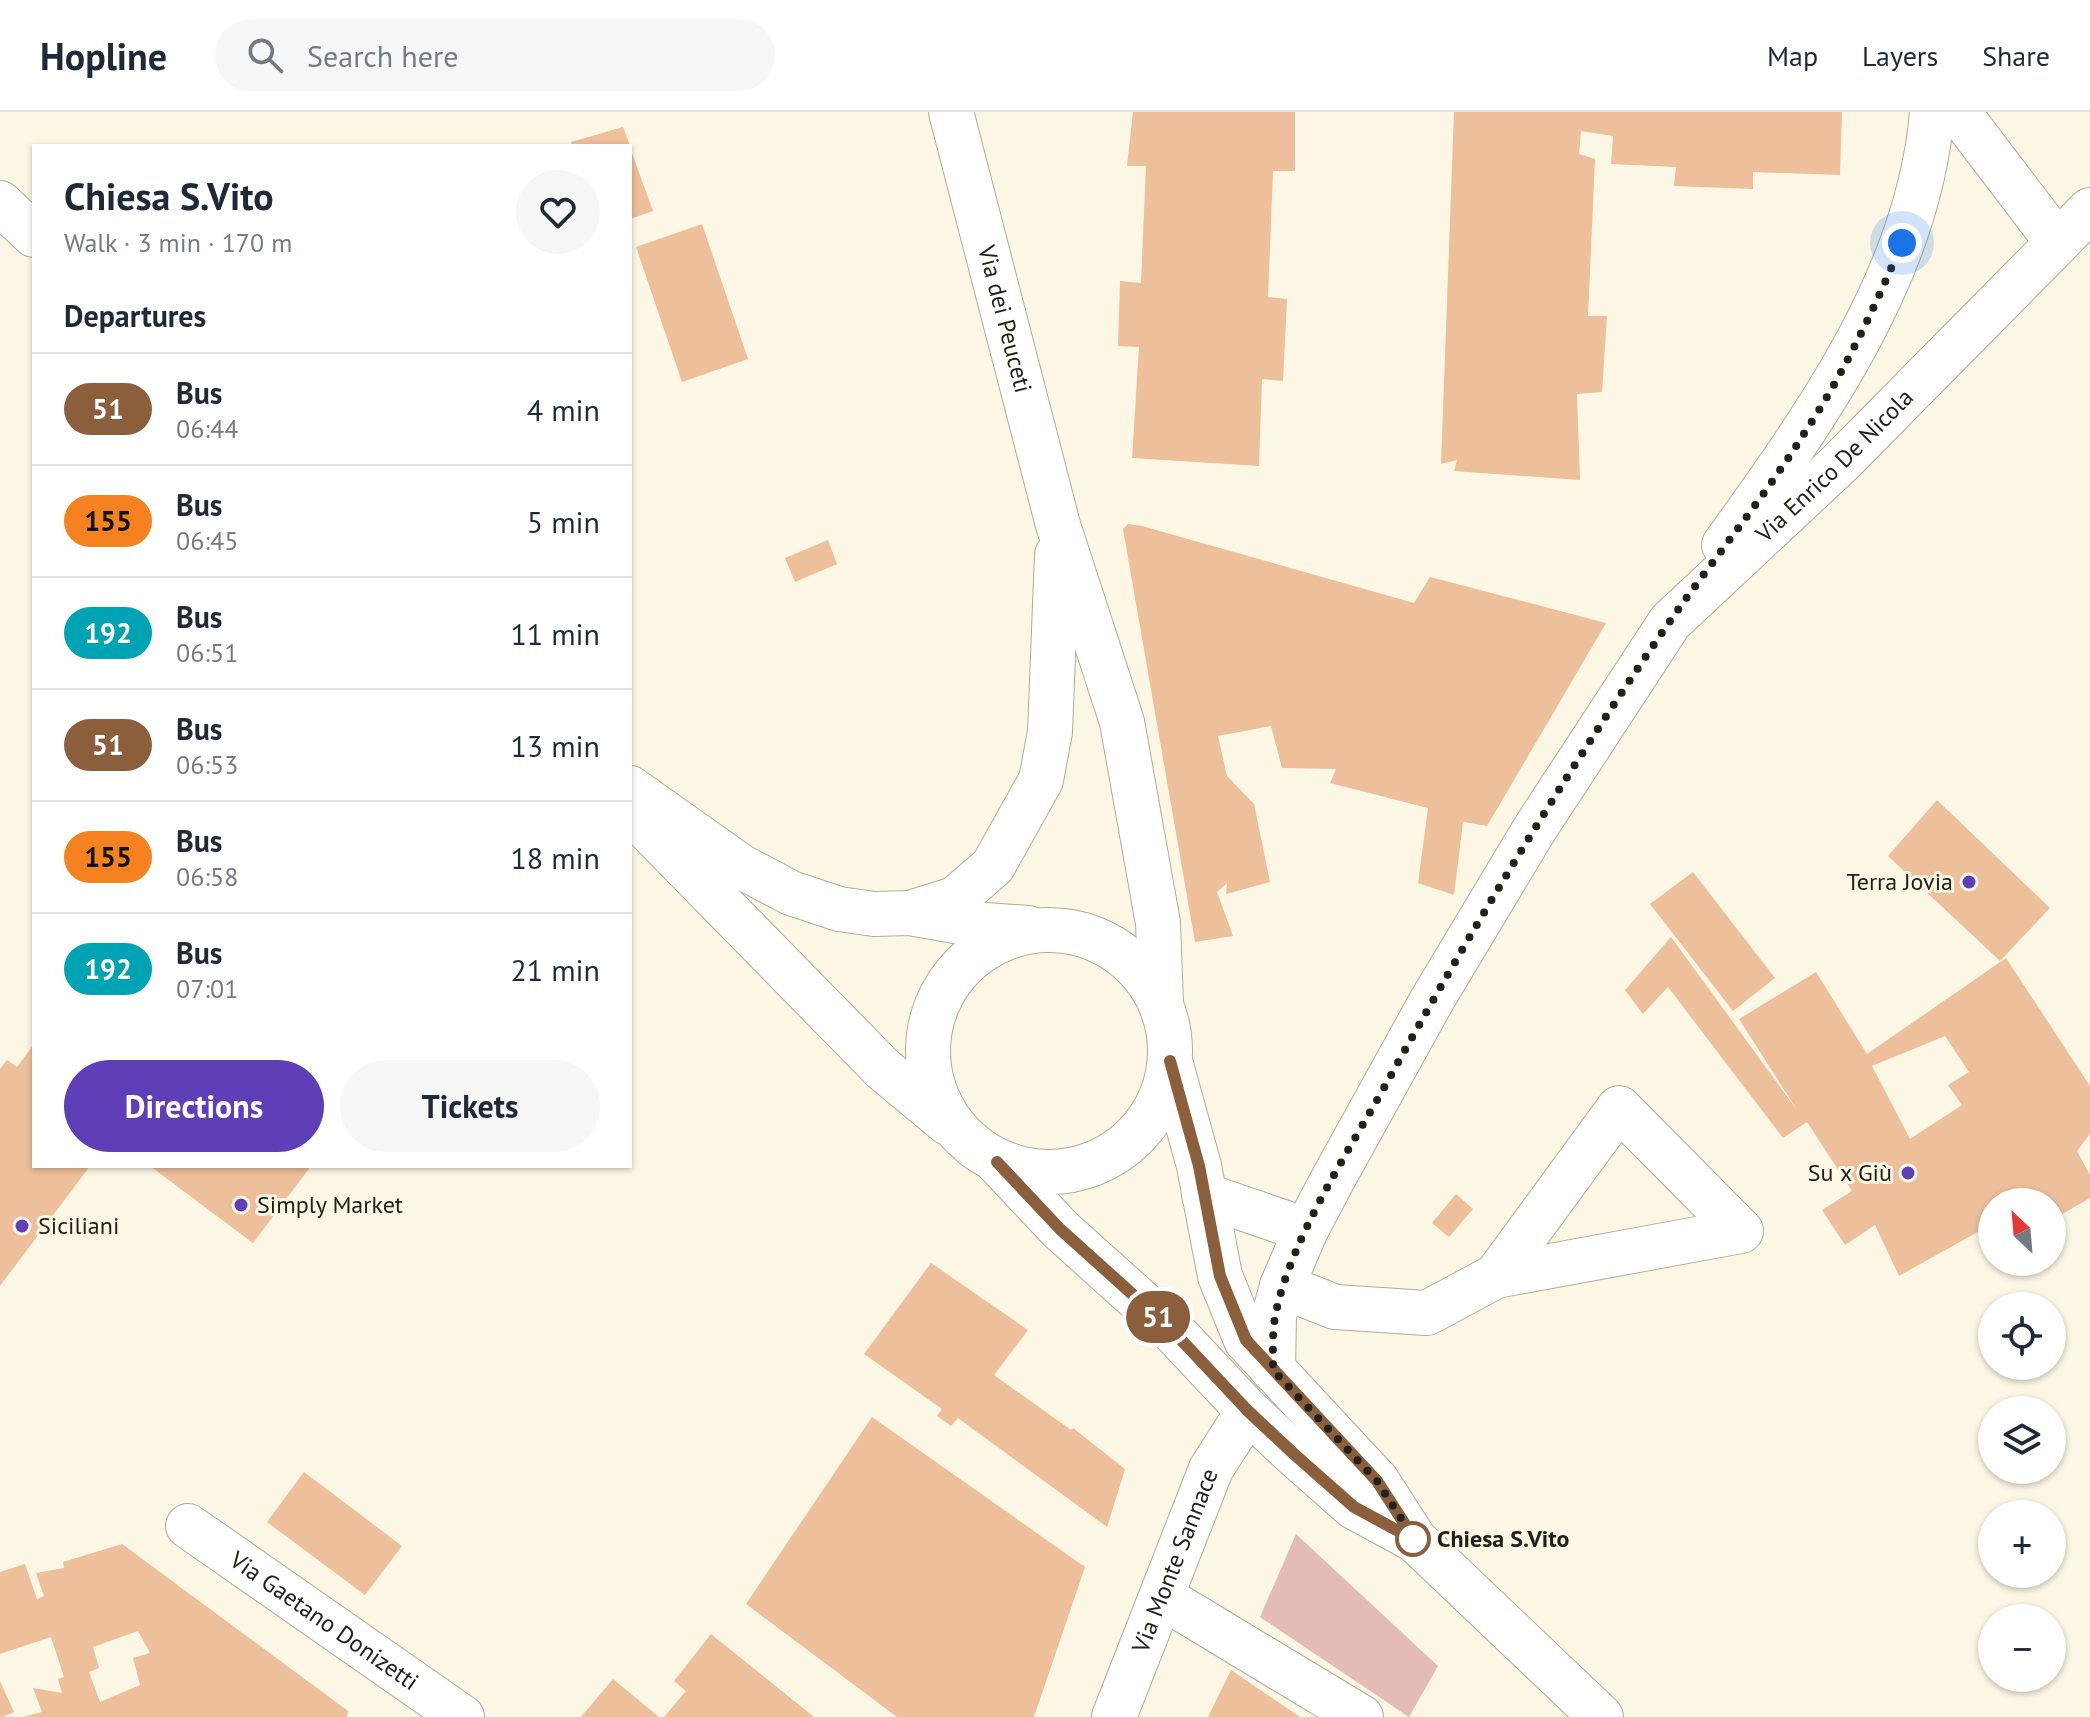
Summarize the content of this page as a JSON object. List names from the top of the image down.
{
  "streets": {
    "main road": [
      "Via dei Peuceti",
      "Via Enrico De Nicola",
      "Via Monte Sannace",
      "Via Gaetano Donizetti"
    ]
  },
  "crossings": [
    ["Via Enrico De Nicola", "Via Monte Sannace"]
  ],
  "places": [
    "Terra Jovia",
    "Su x Giù",
    "Simply Market",
    "Siciliani",
    "Chiesa S.Vito"
  ],
  "lines": ["bus line 51"],
  "north": "top left",
  "page": {
    "header": "Hopline",
    "search": "Search here",
    "nav": ["Map", "Layers", "Share"],
    "on_map": "51",
    "heading": [
      ["Chiesa S.Vito", "Walk · 3 min · 170 m"],
      "Departures"
    ],
    "list": [
      {
        "mark": "51",
        "name": "Bus",
        "note": "06:44",
        "value": "4 min"
      },
      {
        "mark": "155",
        "name": "Bus",
        "note": "06:45",
        "value": "5 min"
      },
      {
        "mark": "192",
        "name": "Bus",
        "note": "06:51",
        "value": "11 min"
      },
      {
        "mark": "51",
        "name": "Bus",
        "note": "06:53",
        "value": "13 min"
      },
      {
        "mark": "155",
        "name": "Bus",
        "note": "06:58",
        "value": "18 min"
      },
      {
        "mark": "192",
        "name": "Bus",
        "note": "07:01",
        "value": "21 min"
      }
    ],
    "buttons": ["Directions", "Tickets"],
    "map_buttons": ["+", "−"]
  }
}
